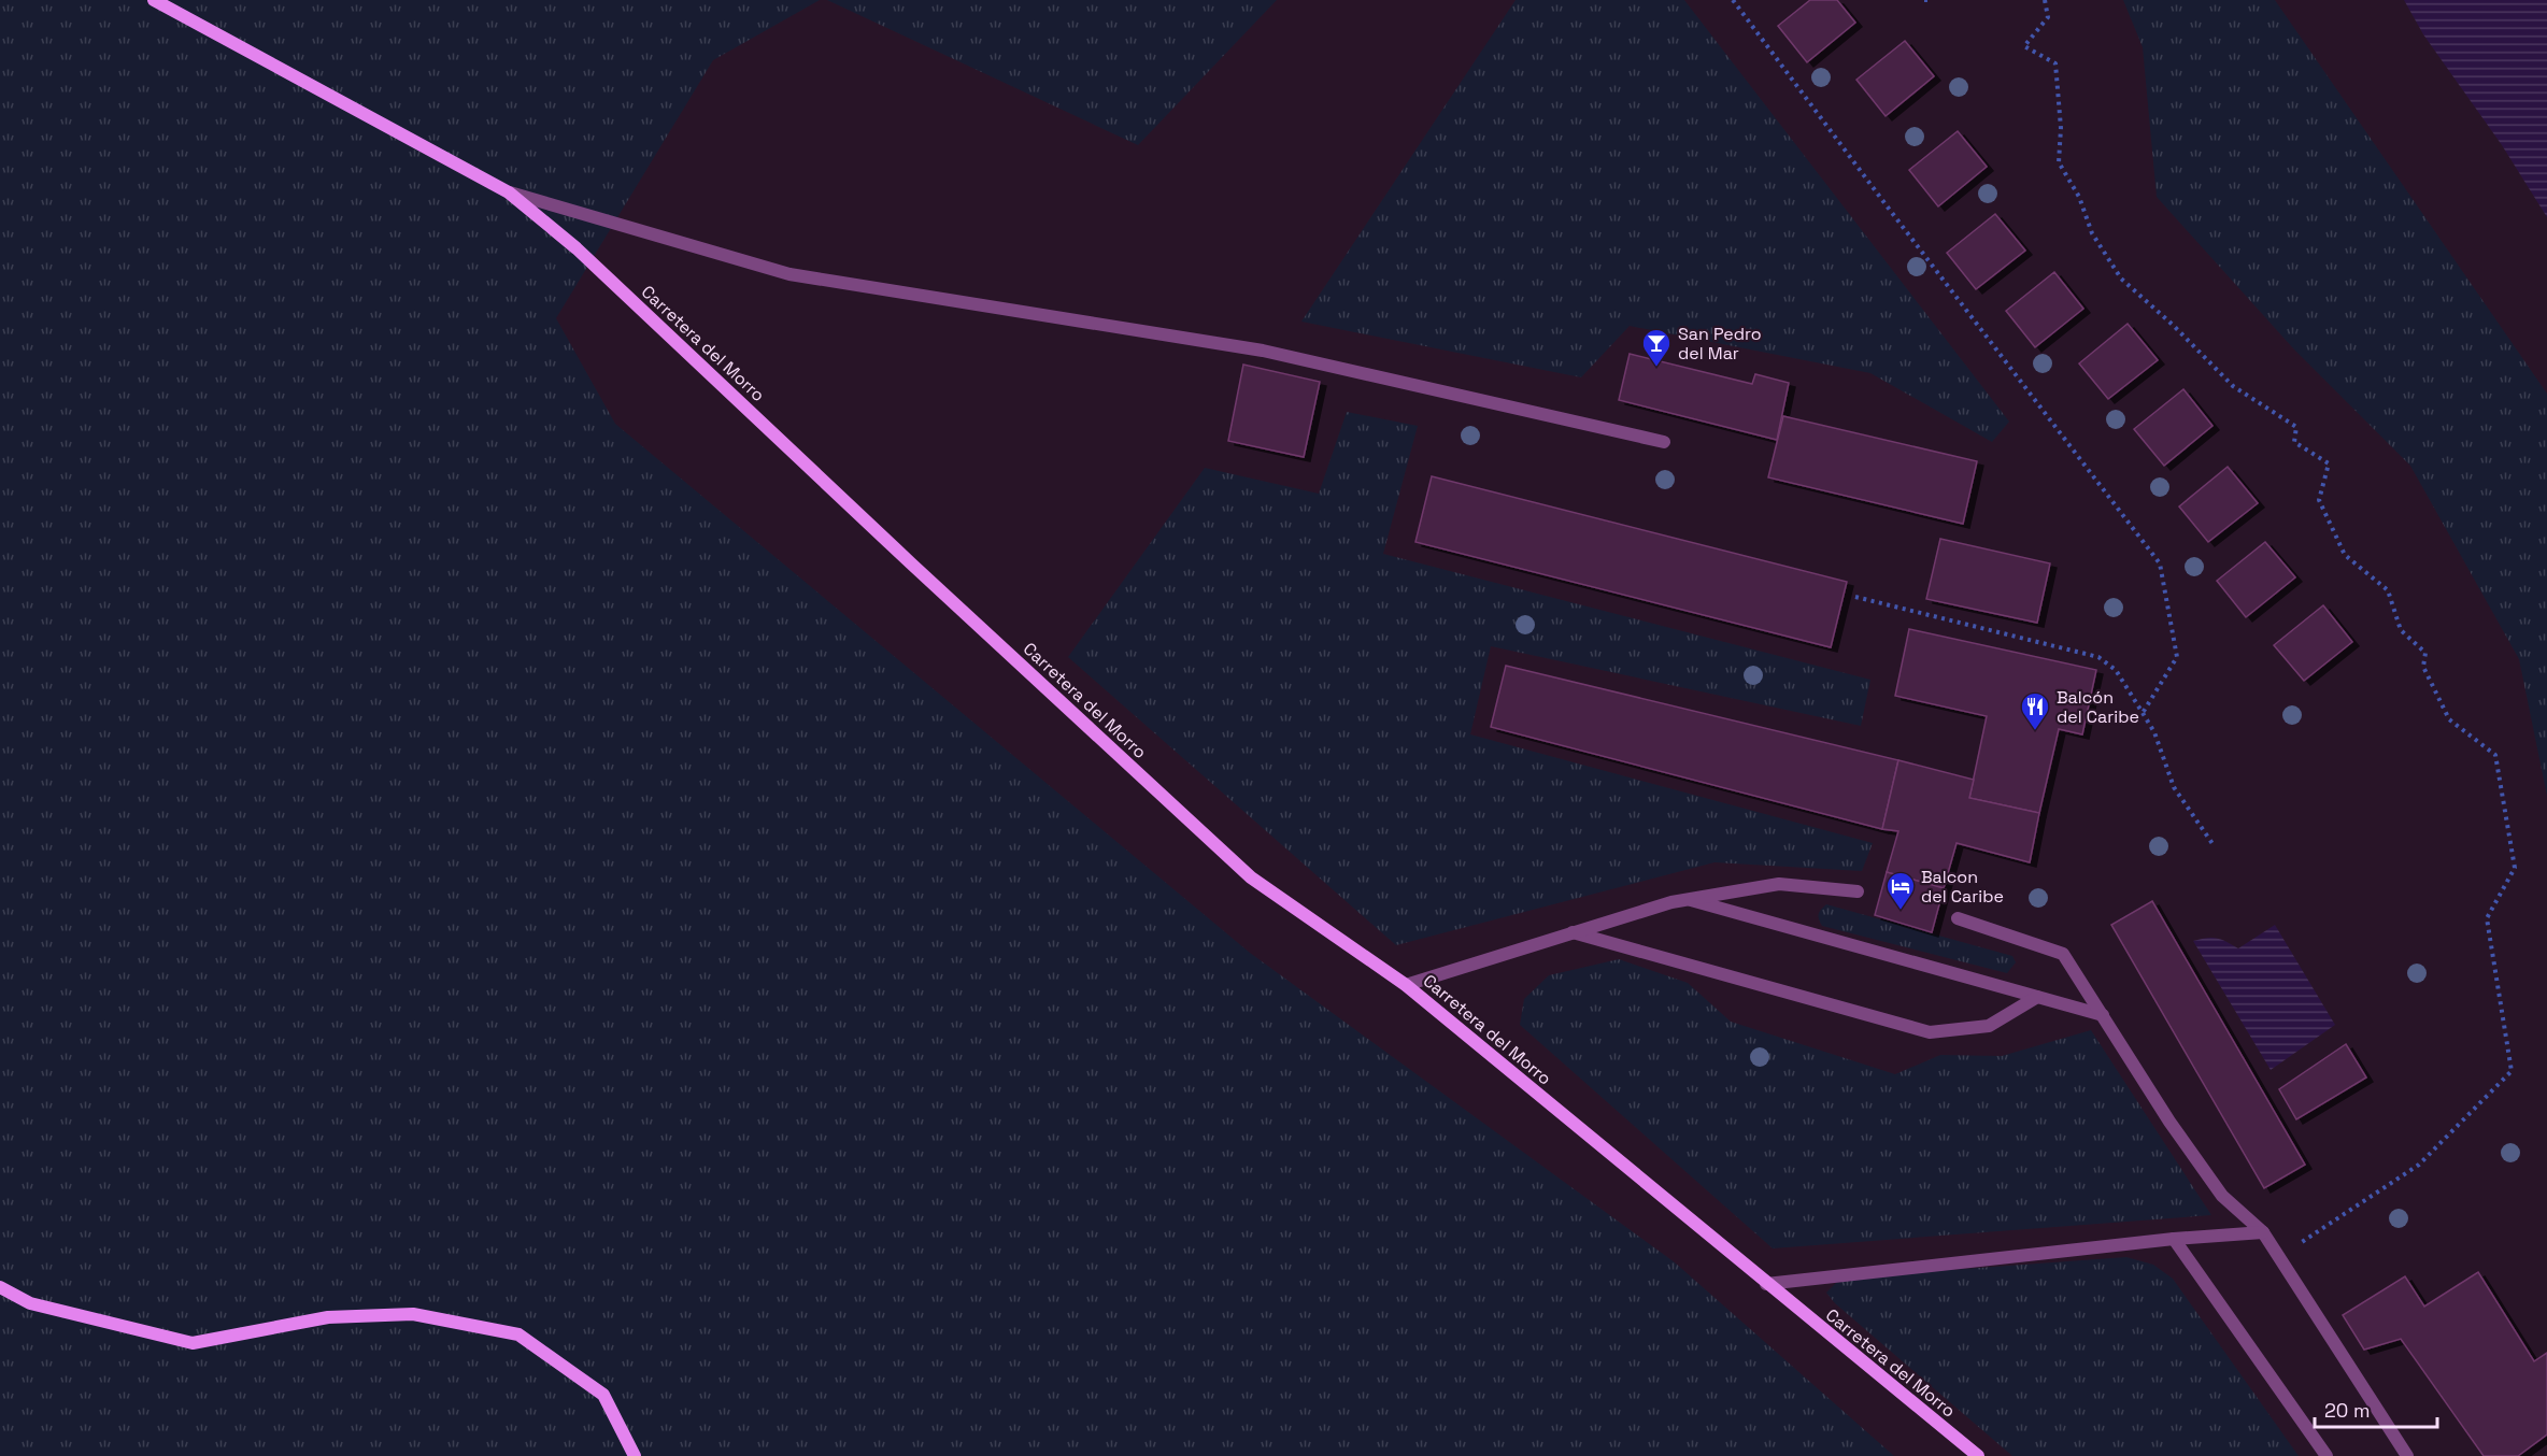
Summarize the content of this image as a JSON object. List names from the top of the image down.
{
  "streets": {
    "main road": ["Carretera del Morro"]
  },
  "places": {
    "bar": ["San Pedro del Mar"],
    "restaurant": ["Balcón del Caribe"],
    "hotel": ["Balcon del Caribe"]
  },
  "scale_bar": "20 m"
}
